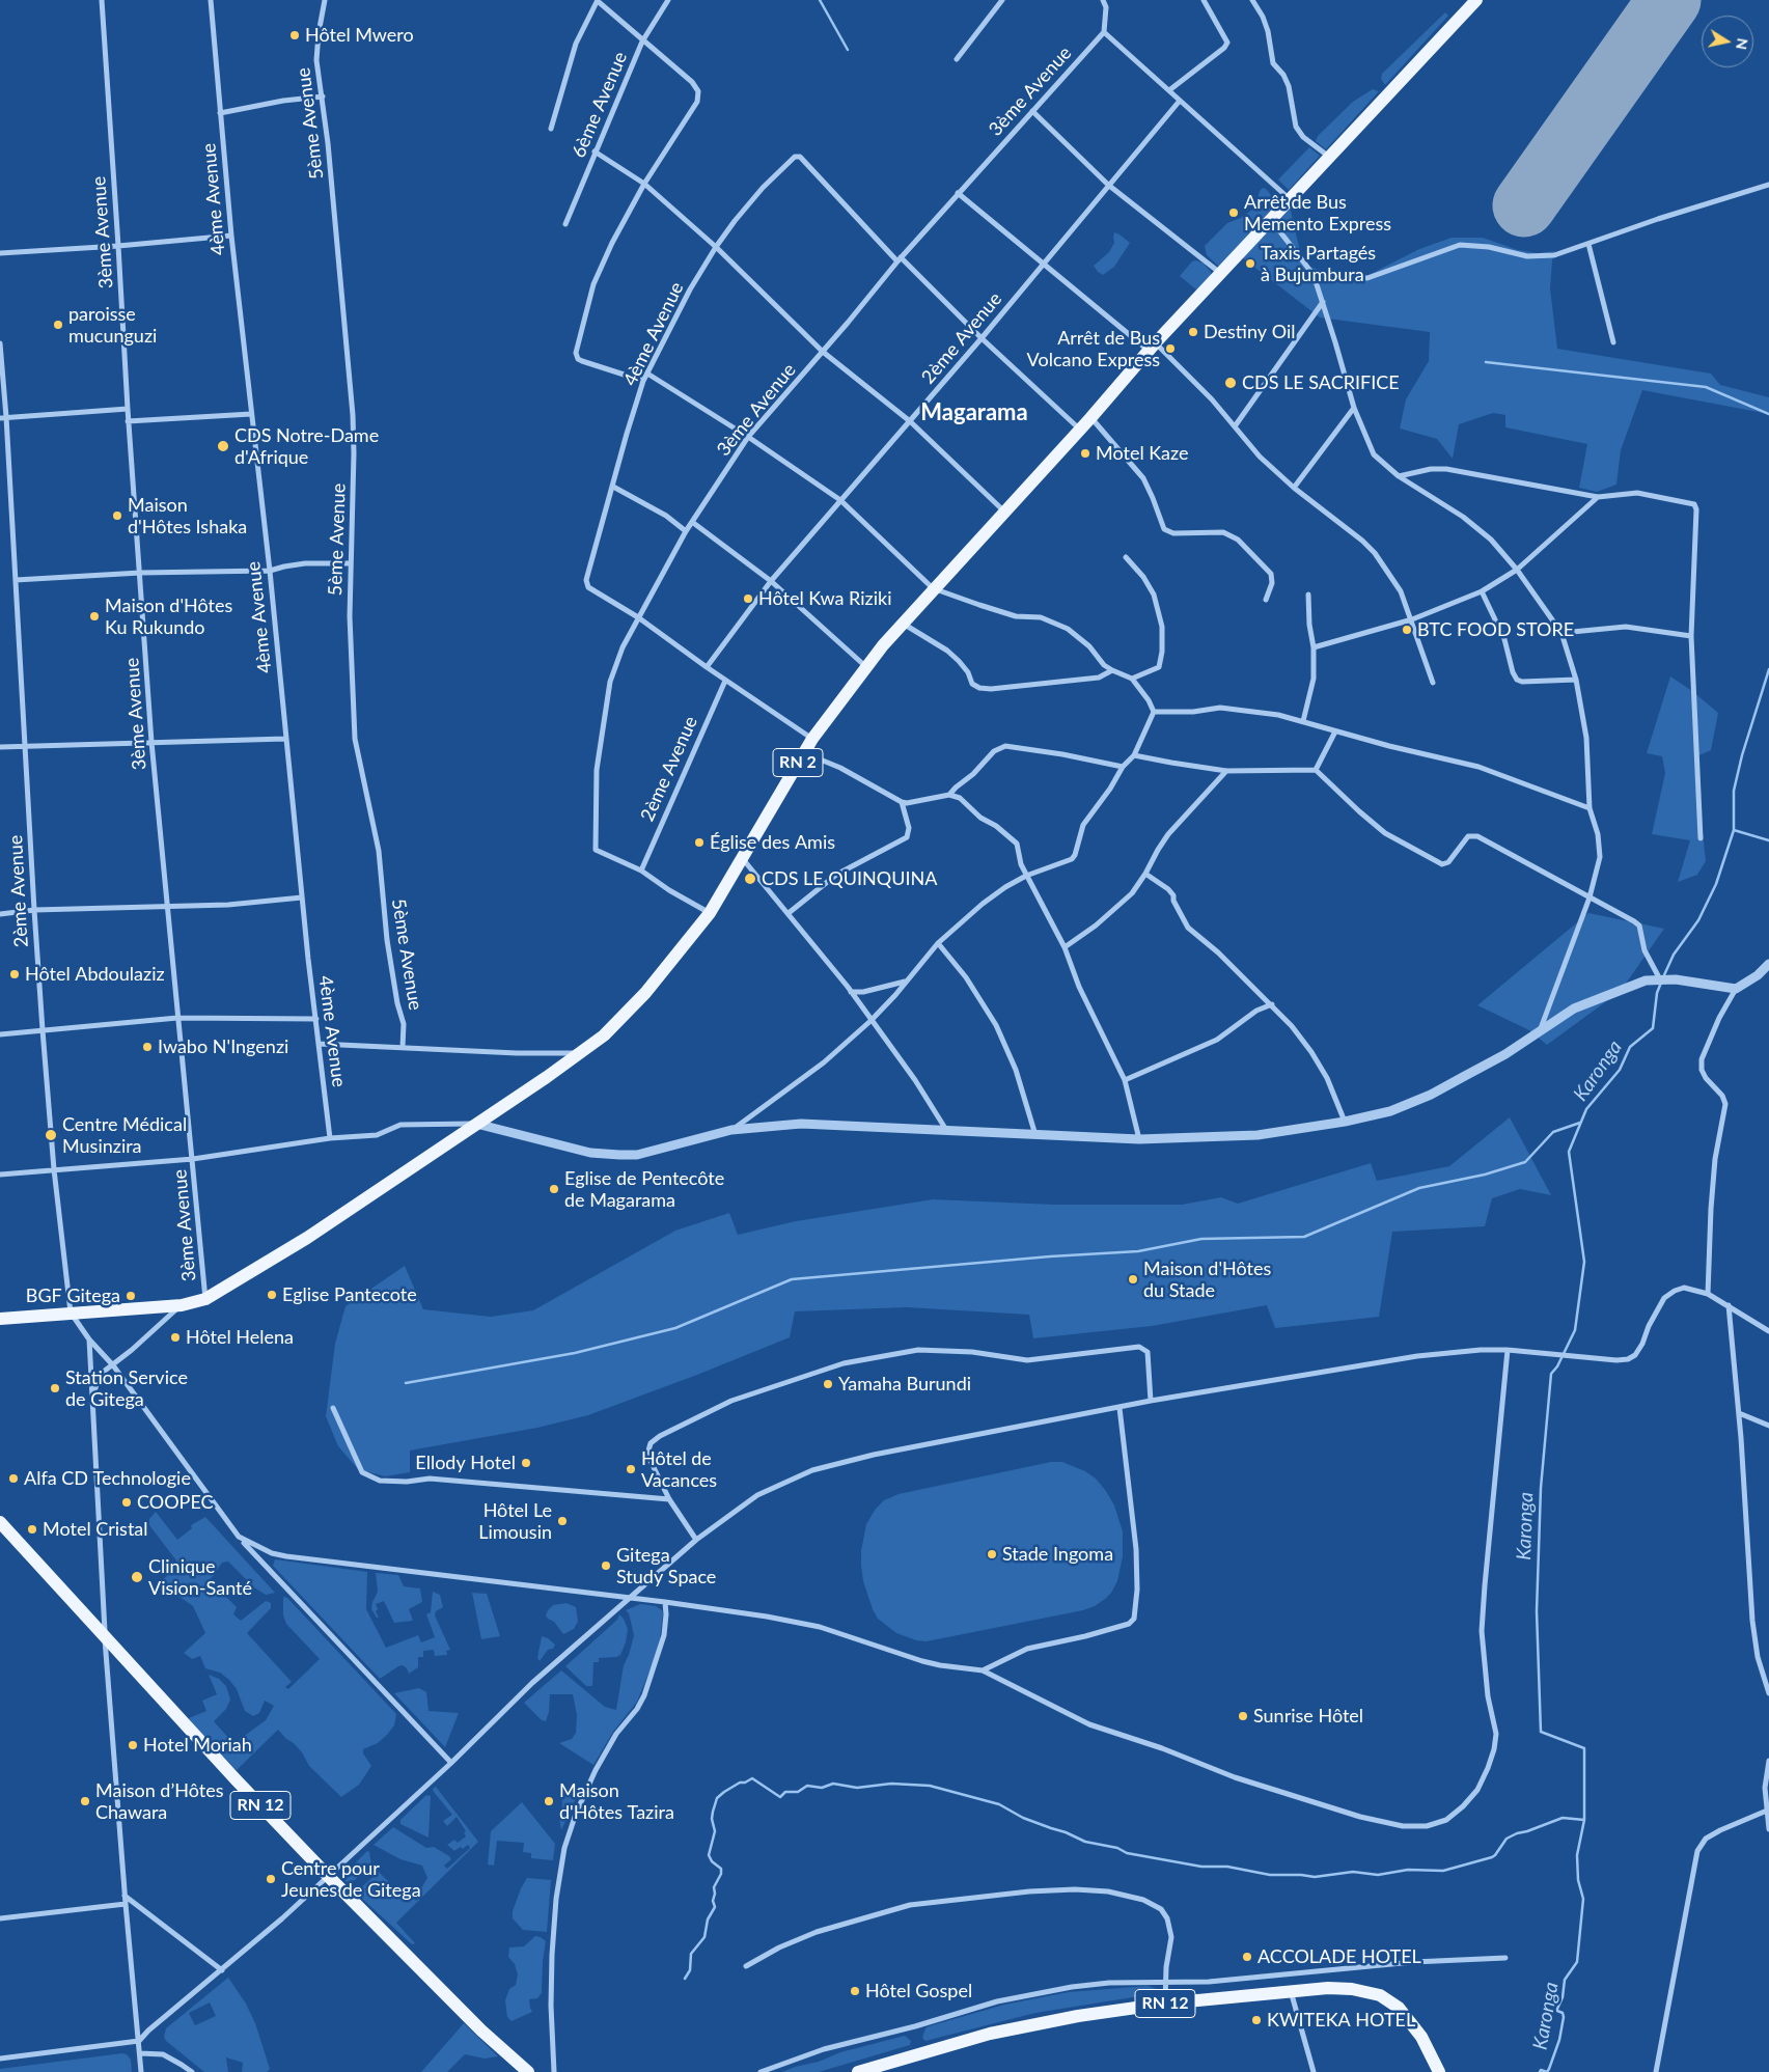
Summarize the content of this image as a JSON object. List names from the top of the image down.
{
  "streets": {
    "main road": ["RN 2", "RN 12"],
    "street": [
      "3ème Avenue",
      "6ème Avenue",
      "5ème Avenue",
      "4ème Avenue",
      "2ème Avenue"
    ]
  },
  "crossings": [
    ["3ème Avenue", "4ème Avenue"],
    ["3ème Avenue", "2ème Avenue"],
    ["3ème Avenue", "RN 2"],
    ["2ème Avenue", "RN 2"]
  ],
  "districts": ["Magarama"],
  "water": ["Karonga"],
  "places": [
    "Hôtel Mwero",
    "Arrêt de Bus Memento Express",
    "Taxis Partagés à Bujumbura",
    "paroisse mucunguzi",
    "Destiny Oil",
    "Arrêt de Bus Volcano Express",
    "CDS LE SACRIFICE",
    "CDS Notre-Dame d'Afrique",
    "Motel Kaze",
    "Maison d'Hôtes Ishaka",
    "Hôtel Kwa Riziki",
    "Maison d'Hôtes Ku Rukundo",
    "BTC FOOD STORE",
    "Église des Amis",
    "CDS LE QUINQUINA",
    "Hôtel Abdoulaziz",
    "Iwabo N'Ingenzi",
    "Centre Médical Musinzira",
    "Eglise de Pentecôte de Magarama",
    "Maison d'Hôtes du Stade",
    "Eglise Pantecote",
    "BGF Gitega",
    "Hôtel Helena",
    "Yamaha Burundi",
    "Station Service de Gitega",
    "Ellody Hotel",
    "Hôtel de Vacances",
    "Alfa CD Technologie",
    "COOPEC",
    "Hôtel Le Limousin",
    "Motel Cristal",
    "Stade Ingoma",
    "Gitega Study Space",
    "Clinique Vision-Santé",
    "Sunrise Hôtel",
    "Hotel Moriah",
    "Maison d’Hôtes Chawara",
    "Maison d'Hôtes Tazira",
    "Centre pour Jeunes de Gitega",
    "ACCOLADE HOTEL",
    "Hôtel Gospel",
    "KWITEKA HOTEL"
  ],
  "north": "right"
}
